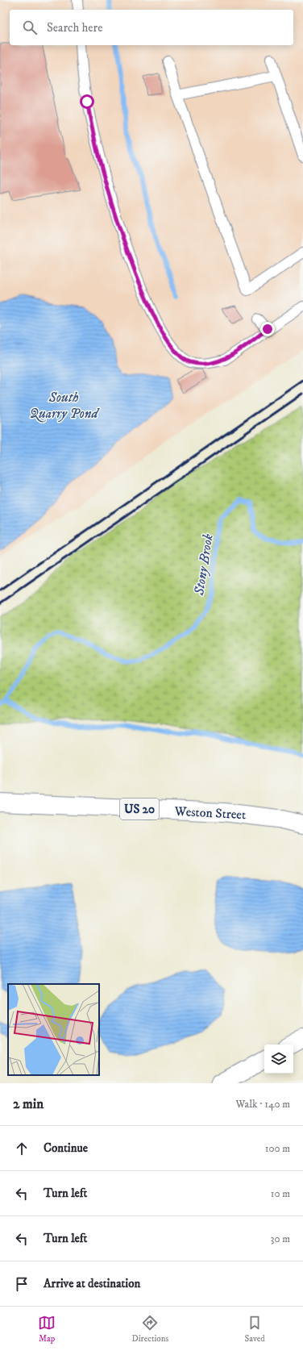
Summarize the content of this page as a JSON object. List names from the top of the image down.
{
  "streets": {
    "main road": ["US 20", "Weston Street"]
  },
  "water": ["South Quarry Pond", "Stony Brook"],
  "page": {
    "search": "Search here",
    "heading": ["2 min", "Walk · 140 m"],
    "list": [
      ["Continue", "100 m"],
      ["Turn left", "10 m"],
      ["Turn left", "30 m"],
      "Arrive at destination"
    ],
    "nav": ["Map", "Directions", "Saved"]
  }
}
